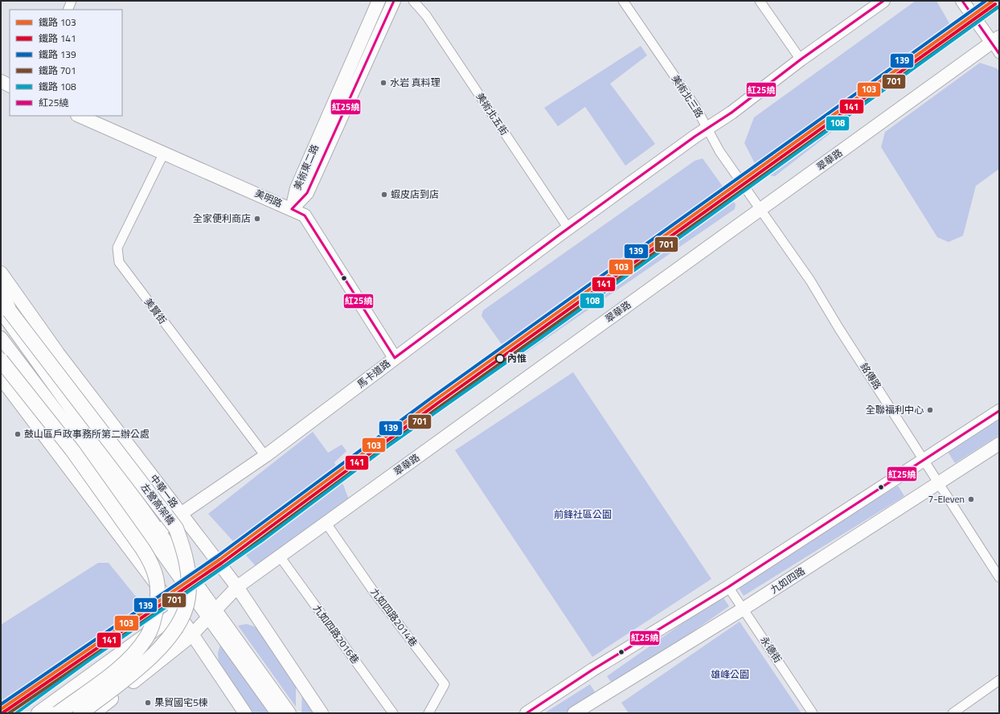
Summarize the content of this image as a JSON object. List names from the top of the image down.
{
  "streets": {
    "main road": ["左營高架橋"],
    "street": [
      "美術北三路",
      "美術北五街",
      "翠華路",
      "美術東二路",
      "美明路",
      "美賢街",
      "馬卡道路",
      "銘傳路",
      "中華一路",
      "九如四路",
      "九如四路2014巷",
      "九如四路2016巷",
      "永德街"
    ]
  },
  "crossings": [
    ["美術北三路", "翠華路"],
    ["美術北三路", "馬卡道路"],
    ["美術北三路", "銘傳路"],
    ["美術北五街", "馬卡道路"],
    ["翠華路", "銘傳路"],
    ["翠華路", "中華一路"],
    ["翠華路", "九如四路2014巷"],
    ["翠華路", "九如四路2016巷"],
    ["美術東二路", "美明路"],
    ["美明路", "美賢街"],
    ["美明路", "馬卡道路"],
    ["美賢街", "馬卡道路"],
    ["馬卡道路", "中華一路"],
    ["銘傳路", "九如四路"],
    ["九如四路", "永德街"]
  ],
  "parks": ["前鋒社區公園", "雄峰公園"],
  "places": [
    "水岩 真料理",
    "蝦皮店到店",
    "全家便利商店",
    "內惟",
    "全聯福利中心",
    "鼓山區戶政事務所第二辦公處",
    "7-Eleven",
    "果貿國宅5棟"
  ],
  "lines": [
    "rail line 103",
    "rail line 139",
    "transit line 紅25繞",
    "rail line 141",
    "rail line 108",
    "rail line 701"
  ],
  "legend": [
    "鐵路 103",
    "鐵路 141",
    "鐵路 139",
    "鐵路 701",
    "鐵路 108",
    "紅25繞"
  ]
}
